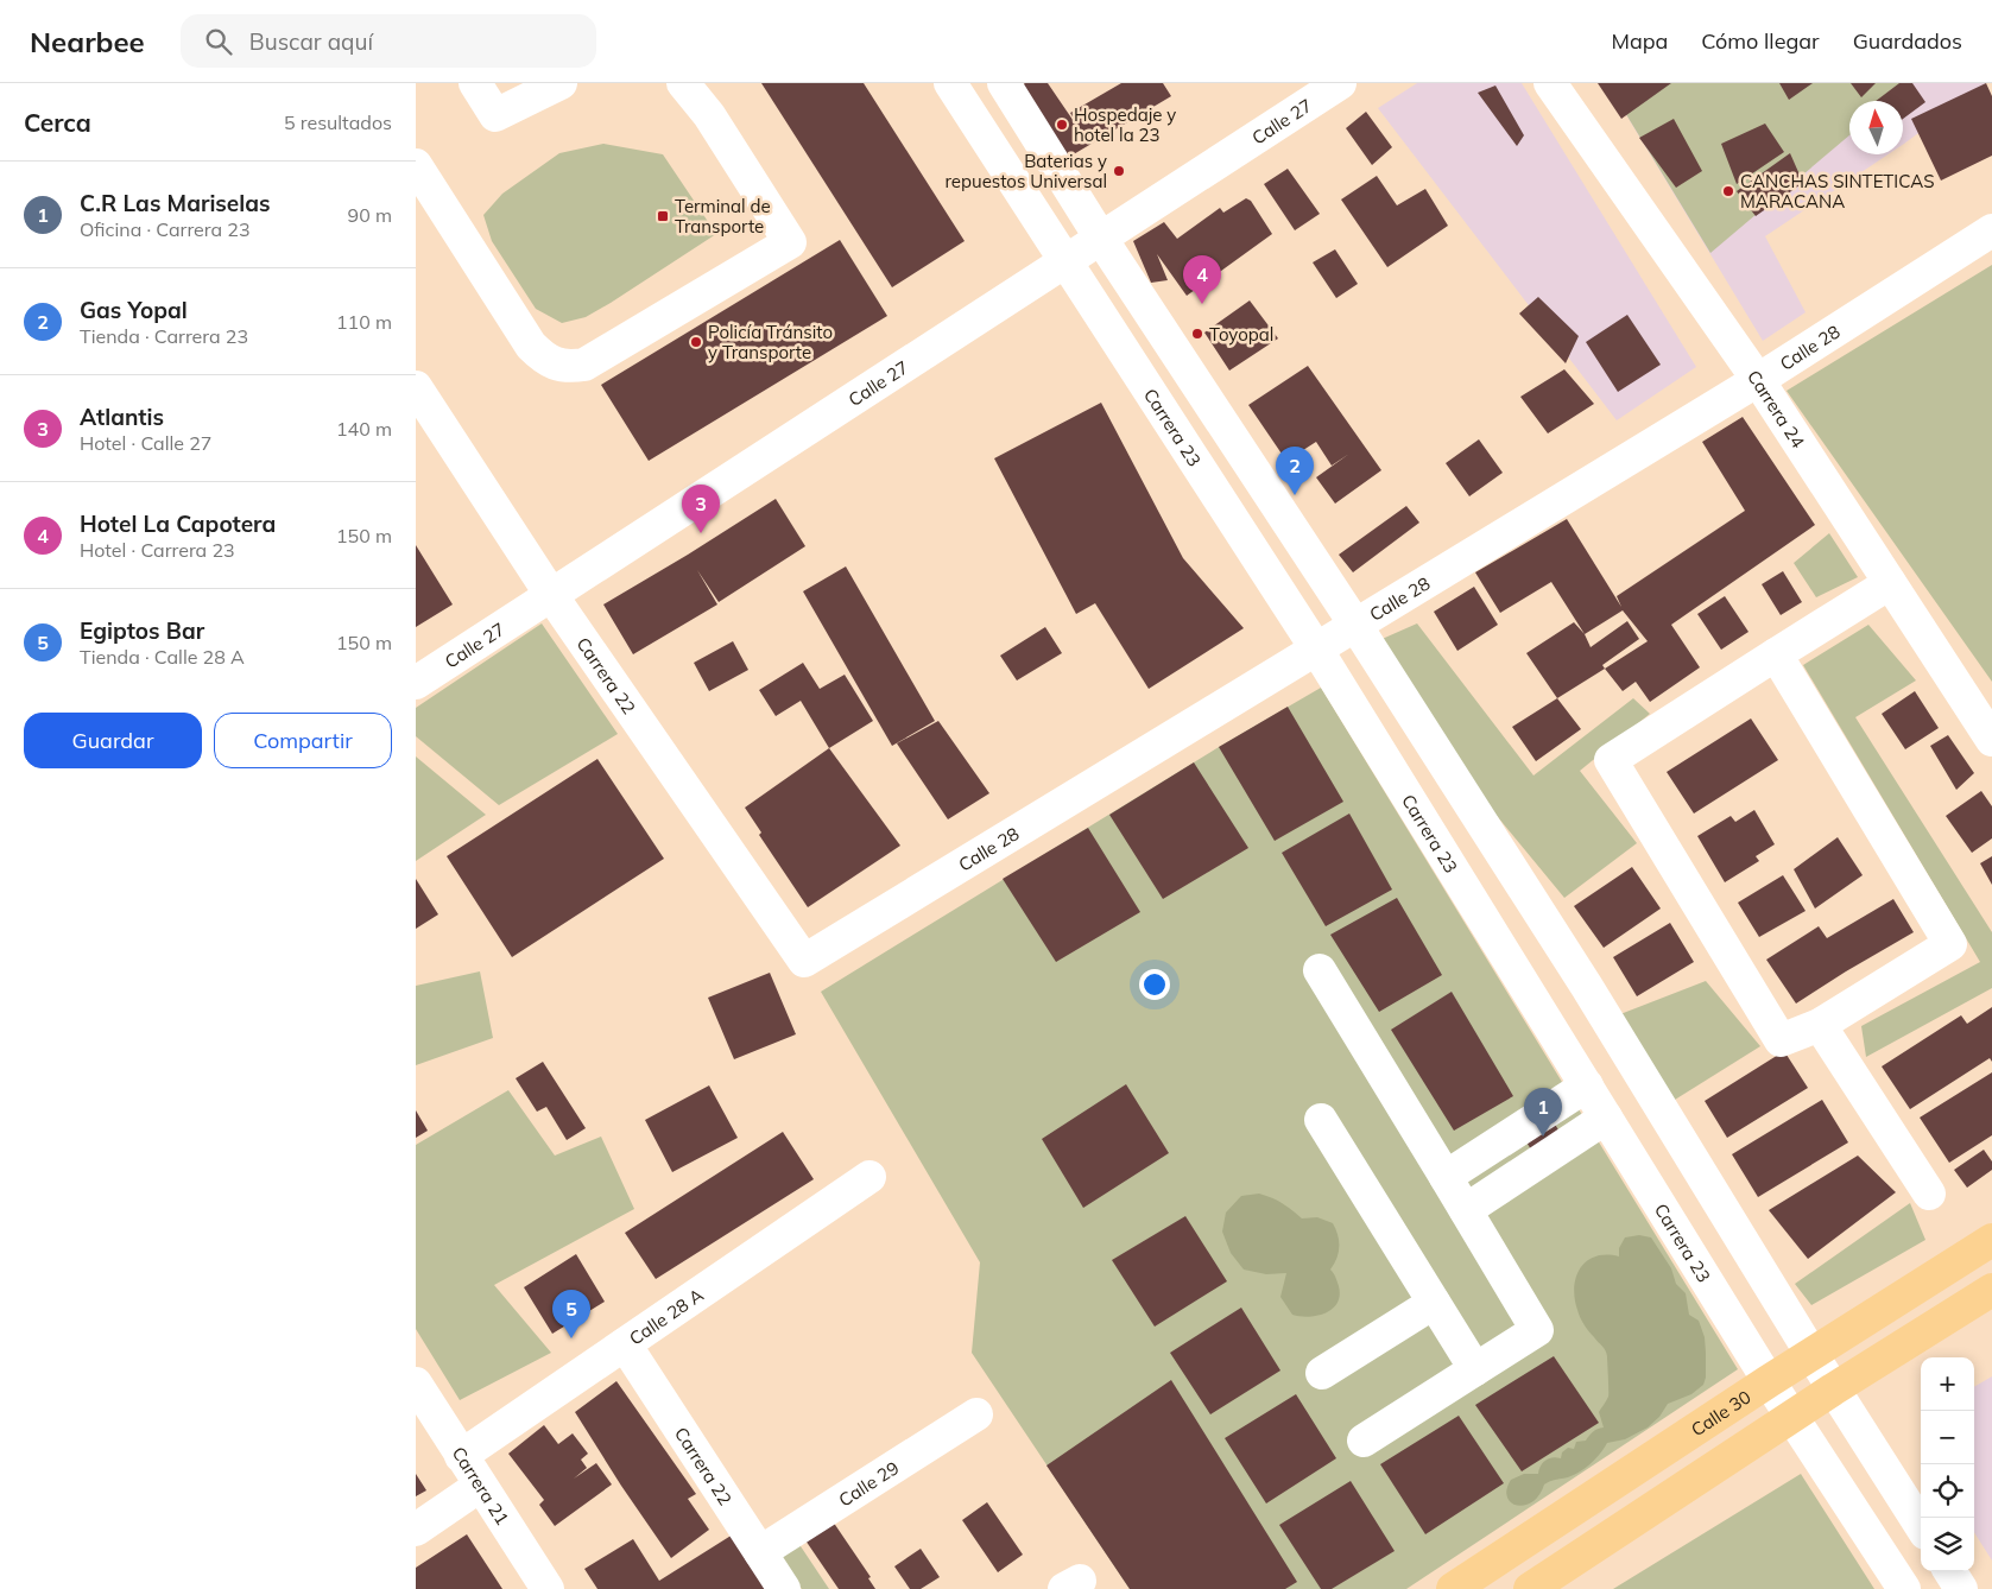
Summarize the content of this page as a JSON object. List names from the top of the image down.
{
  "streets": {
    "main road": ["Calle 30"],
    "street": [
      "Calle 27",
      "Calle 28",
      "Carrera 24",
      "Carrera 23",
      "Carrera 22",
      "Calle 28 A",
      "Calle 29",
      "Carrera 21"
    ]
  },
  "crossings": [
    ["Calle 27", "Carrera 23"],
    ["Calle 27", "Carrera 22"],
    ["Calle 28", "Carrera 24"],
    ["Calle 28", "Carrera 23"],
    ["Calle 28", "Carrera 22"],
    ["Carrera 23", "Calle 30"],
    ["Carrera 22", "Calle 28 A"],
    ["Carrera 22", "Calle 29"],
    ["Calle 28 A", "Carrera 21"]
  ],
  "places": {
    "other": [
      "Hospedaje y hotel la 23",
      "Baterias y repuestos Universal",
      "CANCHAS SINTETICAS MARACANA",
      "Toyopal",
      "Policía Tránsito y Transporte"
    ],
    "transit": ["Terminal de Transporte"]
  },
  "north": "top",
  "page": {
    "header": "Nearbee",
    "search": "Buscar aquí",
    "nav": ["Mapa", "Cómo llegar", "Guardados"],
    "heading": ["Cerca", "5 resultados"],
    "list": [
      {
        "mark": "1",
        "name": "C.R Las Mariselas",
        "note": "Oficina · Carrera 23",
        "value": "90 m"
      },
      {
        "mark": "2",
        "name": "Gas Yopal",
        "note": "Tienda · Carrera 23",
        "value": "110 m"
      },
      {
        "mark": "3",
        "name": "Atlantis",
        "note": "Hotel · Calle 27",
        "value": "140 m"
      },
      {
        "mark": "4",
        "name": "Hotel La Capotera",
        "note": "Hotel · Carrera 23",
        "value": "150 m"
      },
      {
        "mark": "5",
        "name": "Egiptos Bar",
        "note": "Tienda · Calle 28 A",
        "value": "150 m"
      }
    ],
    "pins": [
      "4",
      "2",
      "3",
      "1",
      "5"
    ],
    "buttons": ["Guardar", "Compartir"],
    "map_buttons": ["+", "−"]
  }
}
